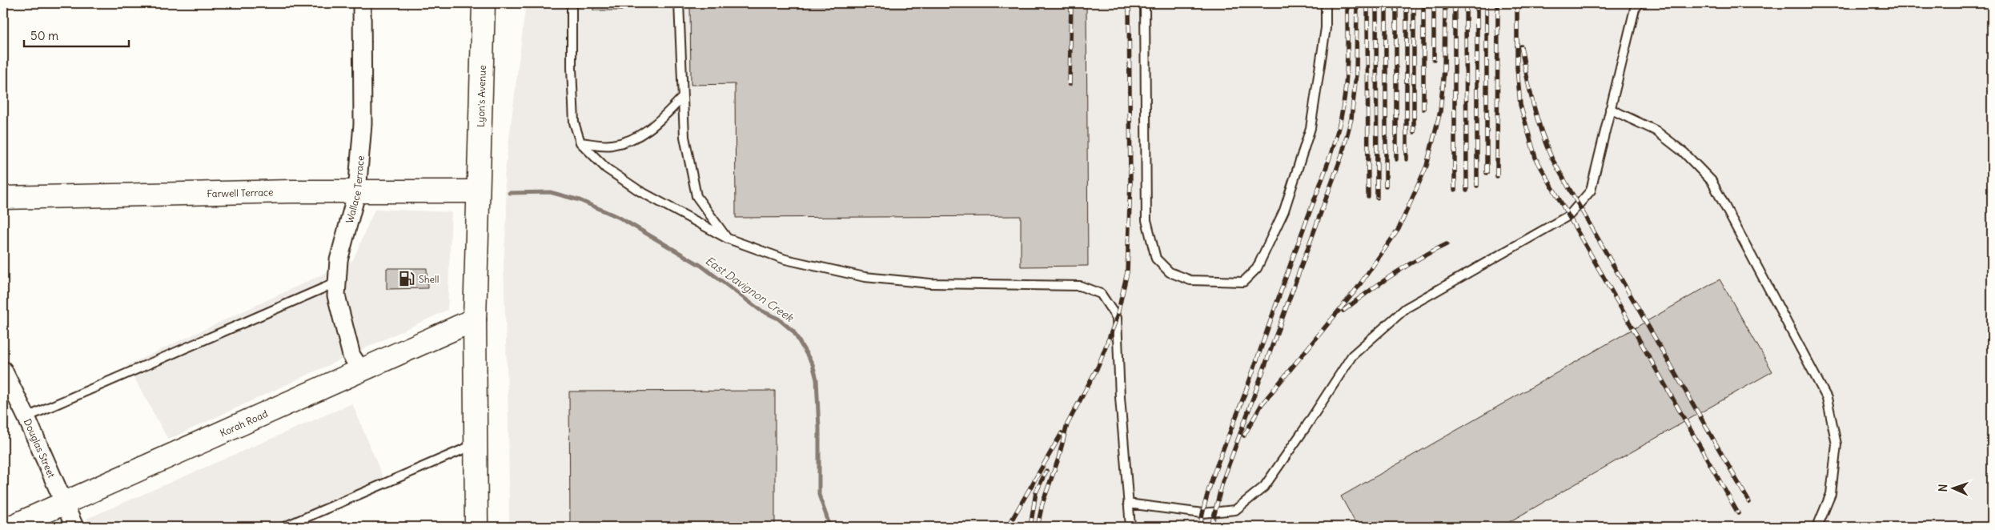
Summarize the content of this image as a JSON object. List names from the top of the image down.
{
  "streets": {
    "street": [
      "Lyon's Avenue",
      "Wallace Terrace",
      "Farwell Terrace",
      "Korah Road",
      "Douglas Street"
    ]
  },
  "crossings": [
    ["Lyon's Avenue", "Farwell Terrace"],
    ["Wallace Terrace", "Farwell Terrace"],
    ["Wallace Terrace", "Korah Road"],
    ["Korah Road", "Douglas Street"]
  ],
  "water": ["East Davignon Creek"],
  "places": {
    "fuel station": ["Shell"]
  },
  "scale_bar": "50 m",
  "north": "left"
}
